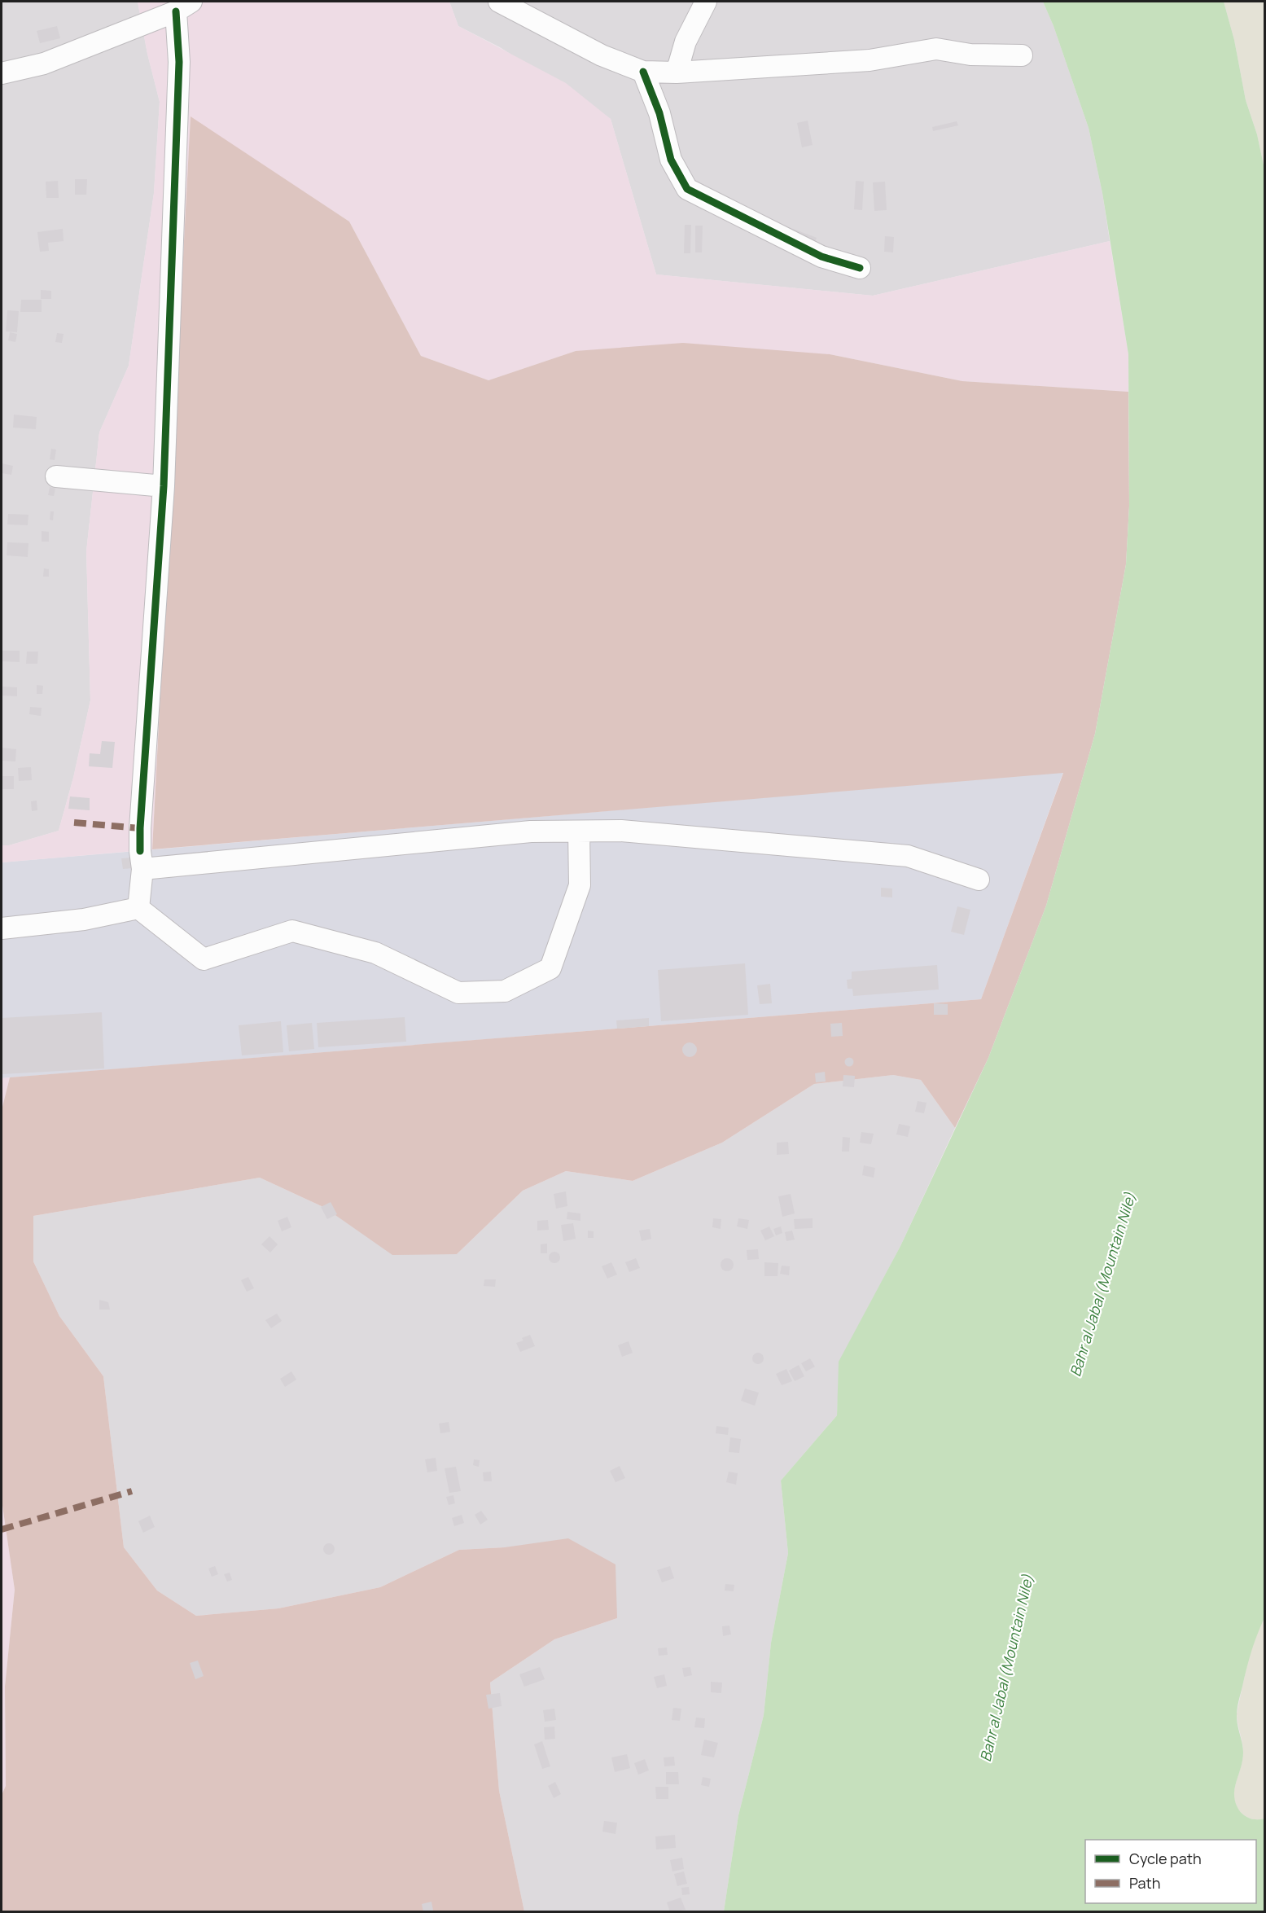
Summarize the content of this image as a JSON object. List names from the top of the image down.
{
  "water": ["Bahr al Jabal (Mountain Nile)"],
  "legend": ["Cycle path", "Path"]
}
